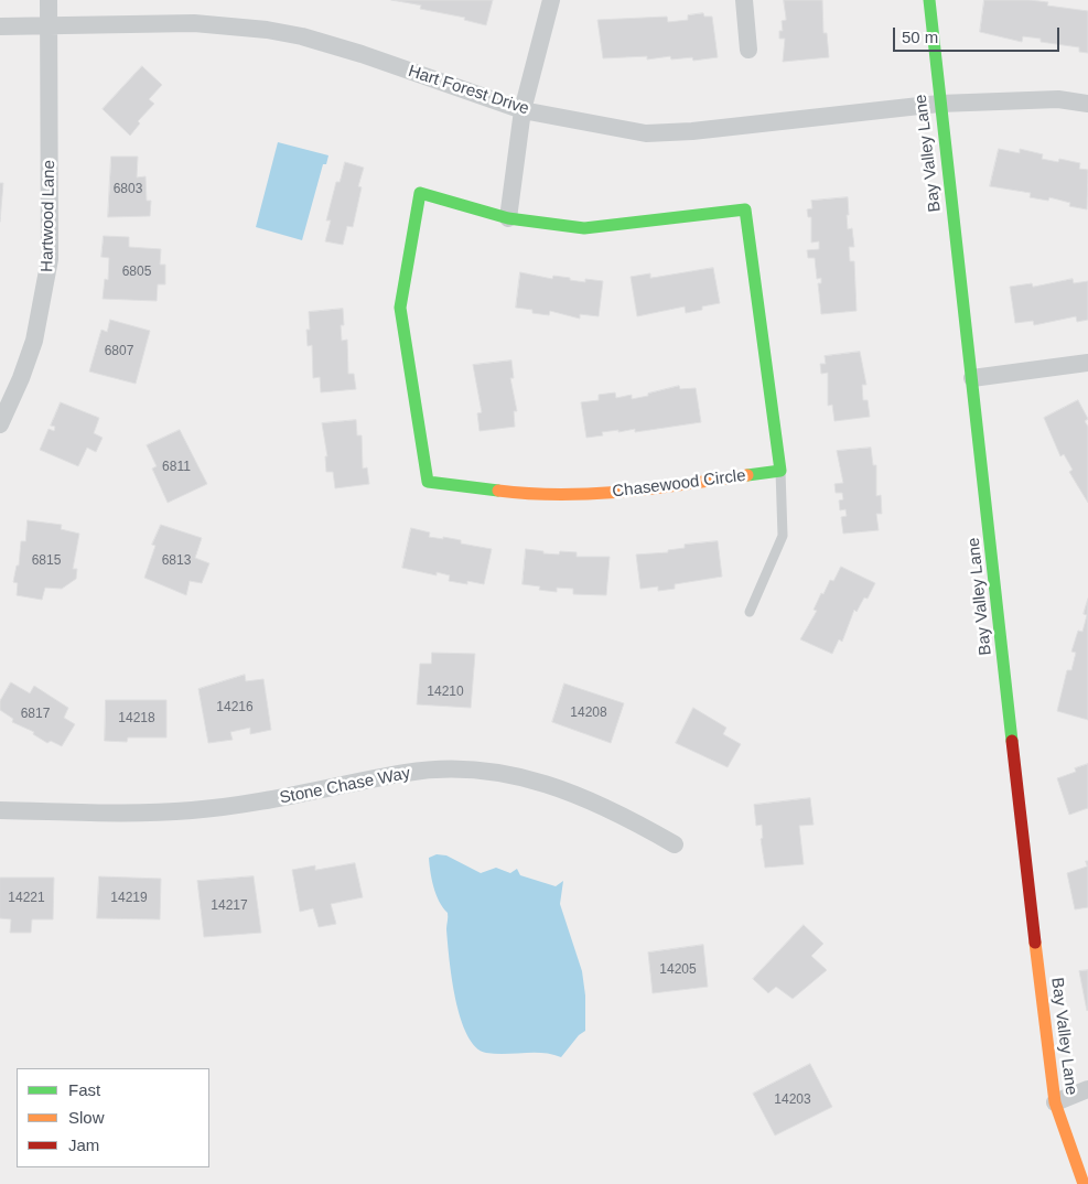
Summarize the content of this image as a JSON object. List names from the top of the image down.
{
  "streets": {
    "street": [
      "Hart Forest Drive",
      "Bay Valley Lane",
      "Hartwood Lane",
      "Chasewood Circle",
      "Stone Chase Way"
    ]
  },
  "crossings": [
    ["Hart Forest Drive", "Bay Valley Lane"],
    ["Hart Forest Drive", "Hartwood Lane"]
  ],
  "house_numbers": [
    "6803",
    "6805",
    "6807",
    "6811",
    "6815",
    "6813",
    "14210",
    "14216",
    "14208",
    "6817",
    "14218",
    "14221",
    "14219",
    "14217",
    "14205",
    "14203"
  ],
  "legend": ["Fast", "Slow", "Jam"],
  "scale_bar": "50 m"
}
